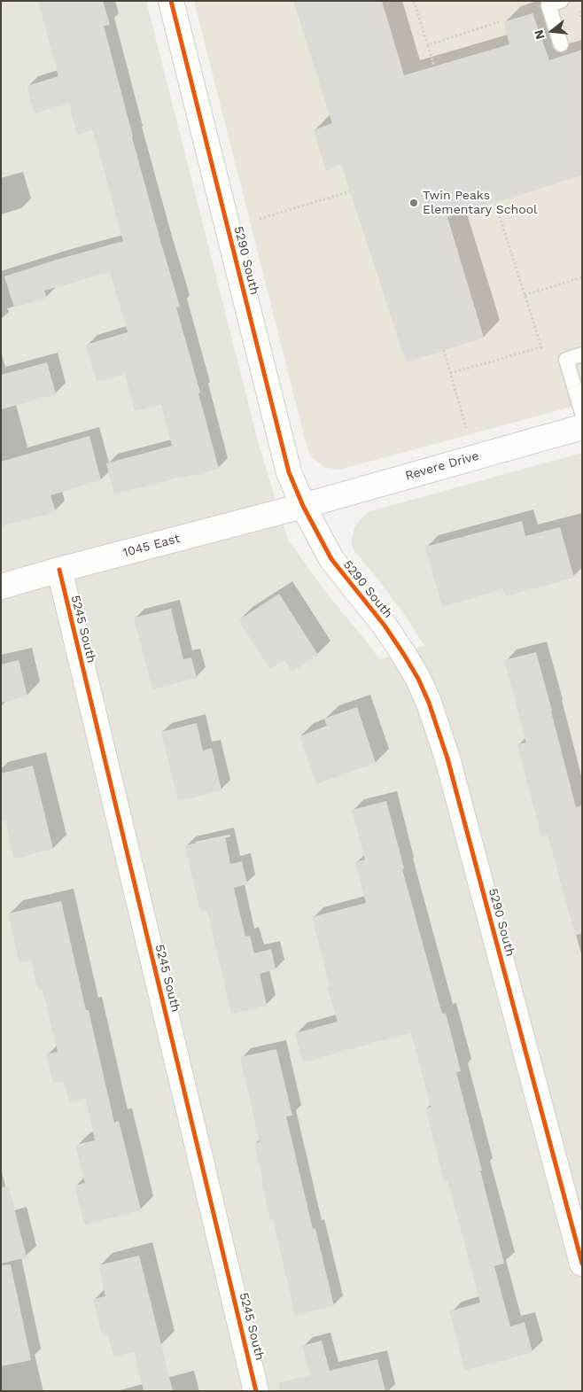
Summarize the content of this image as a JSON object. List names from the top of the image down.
{
  "streets": {
    "street": [
      "5290 South",
      "Revere Drive",
      "1045 East",
      "5245 South"
    ]
  },
  "crossings": [
    ["5290 South", "Revere Drive"],
    ["5290 South", "1045 East"],
    ["Revere Drive", "1045 East"],
    ["1045 East", "5245 South"]
  ],
  "places": ["Twin Peaks Elementary School"],
  "north": "left"
}
